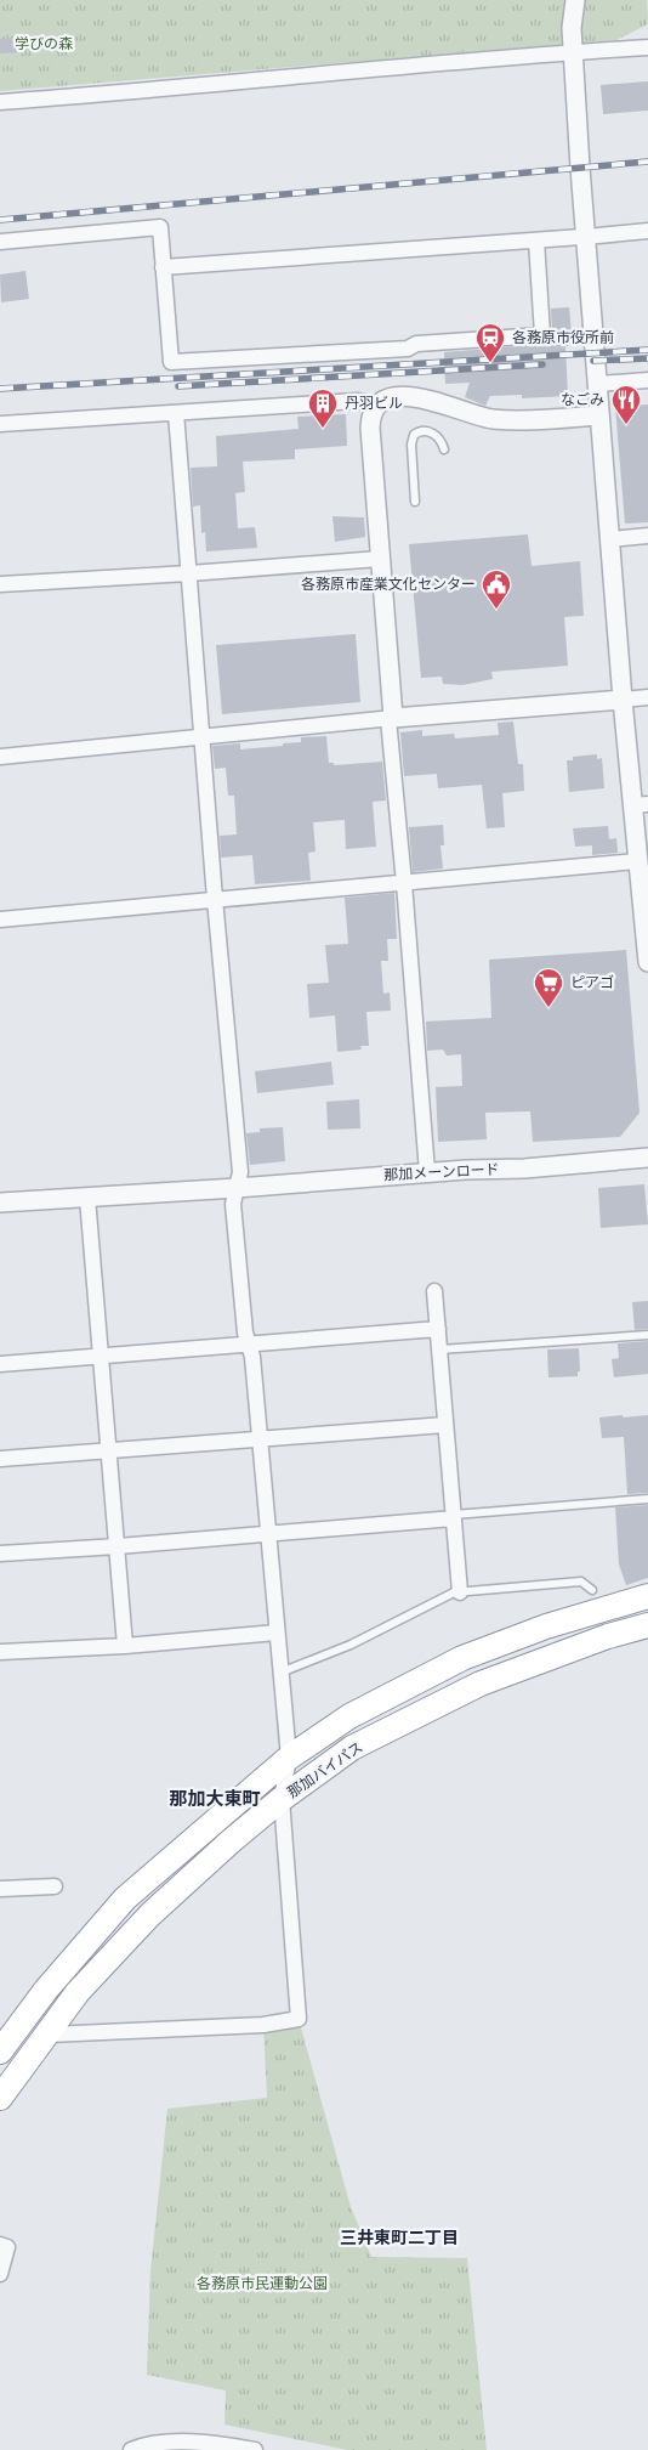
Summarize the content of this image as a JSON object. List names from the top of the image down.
{
  "streets": {
    "highway": ["那加バイパス"],
    "street": ["那加メーンロード"]
  },
  "districts": ["那加大東町", "三井東町二丁目"],
  "parks": ["学びの森", "各務原市民運動公園"],
  "places": {
    "station": ["各務原市役所前"],
    "restaurant": ["なごみ"],
    "building": ["丹羽ビル"],
    "public building": ["各務原市産業文化センター"],
    "supermarket": ["ピアゴ"]
  }
}
